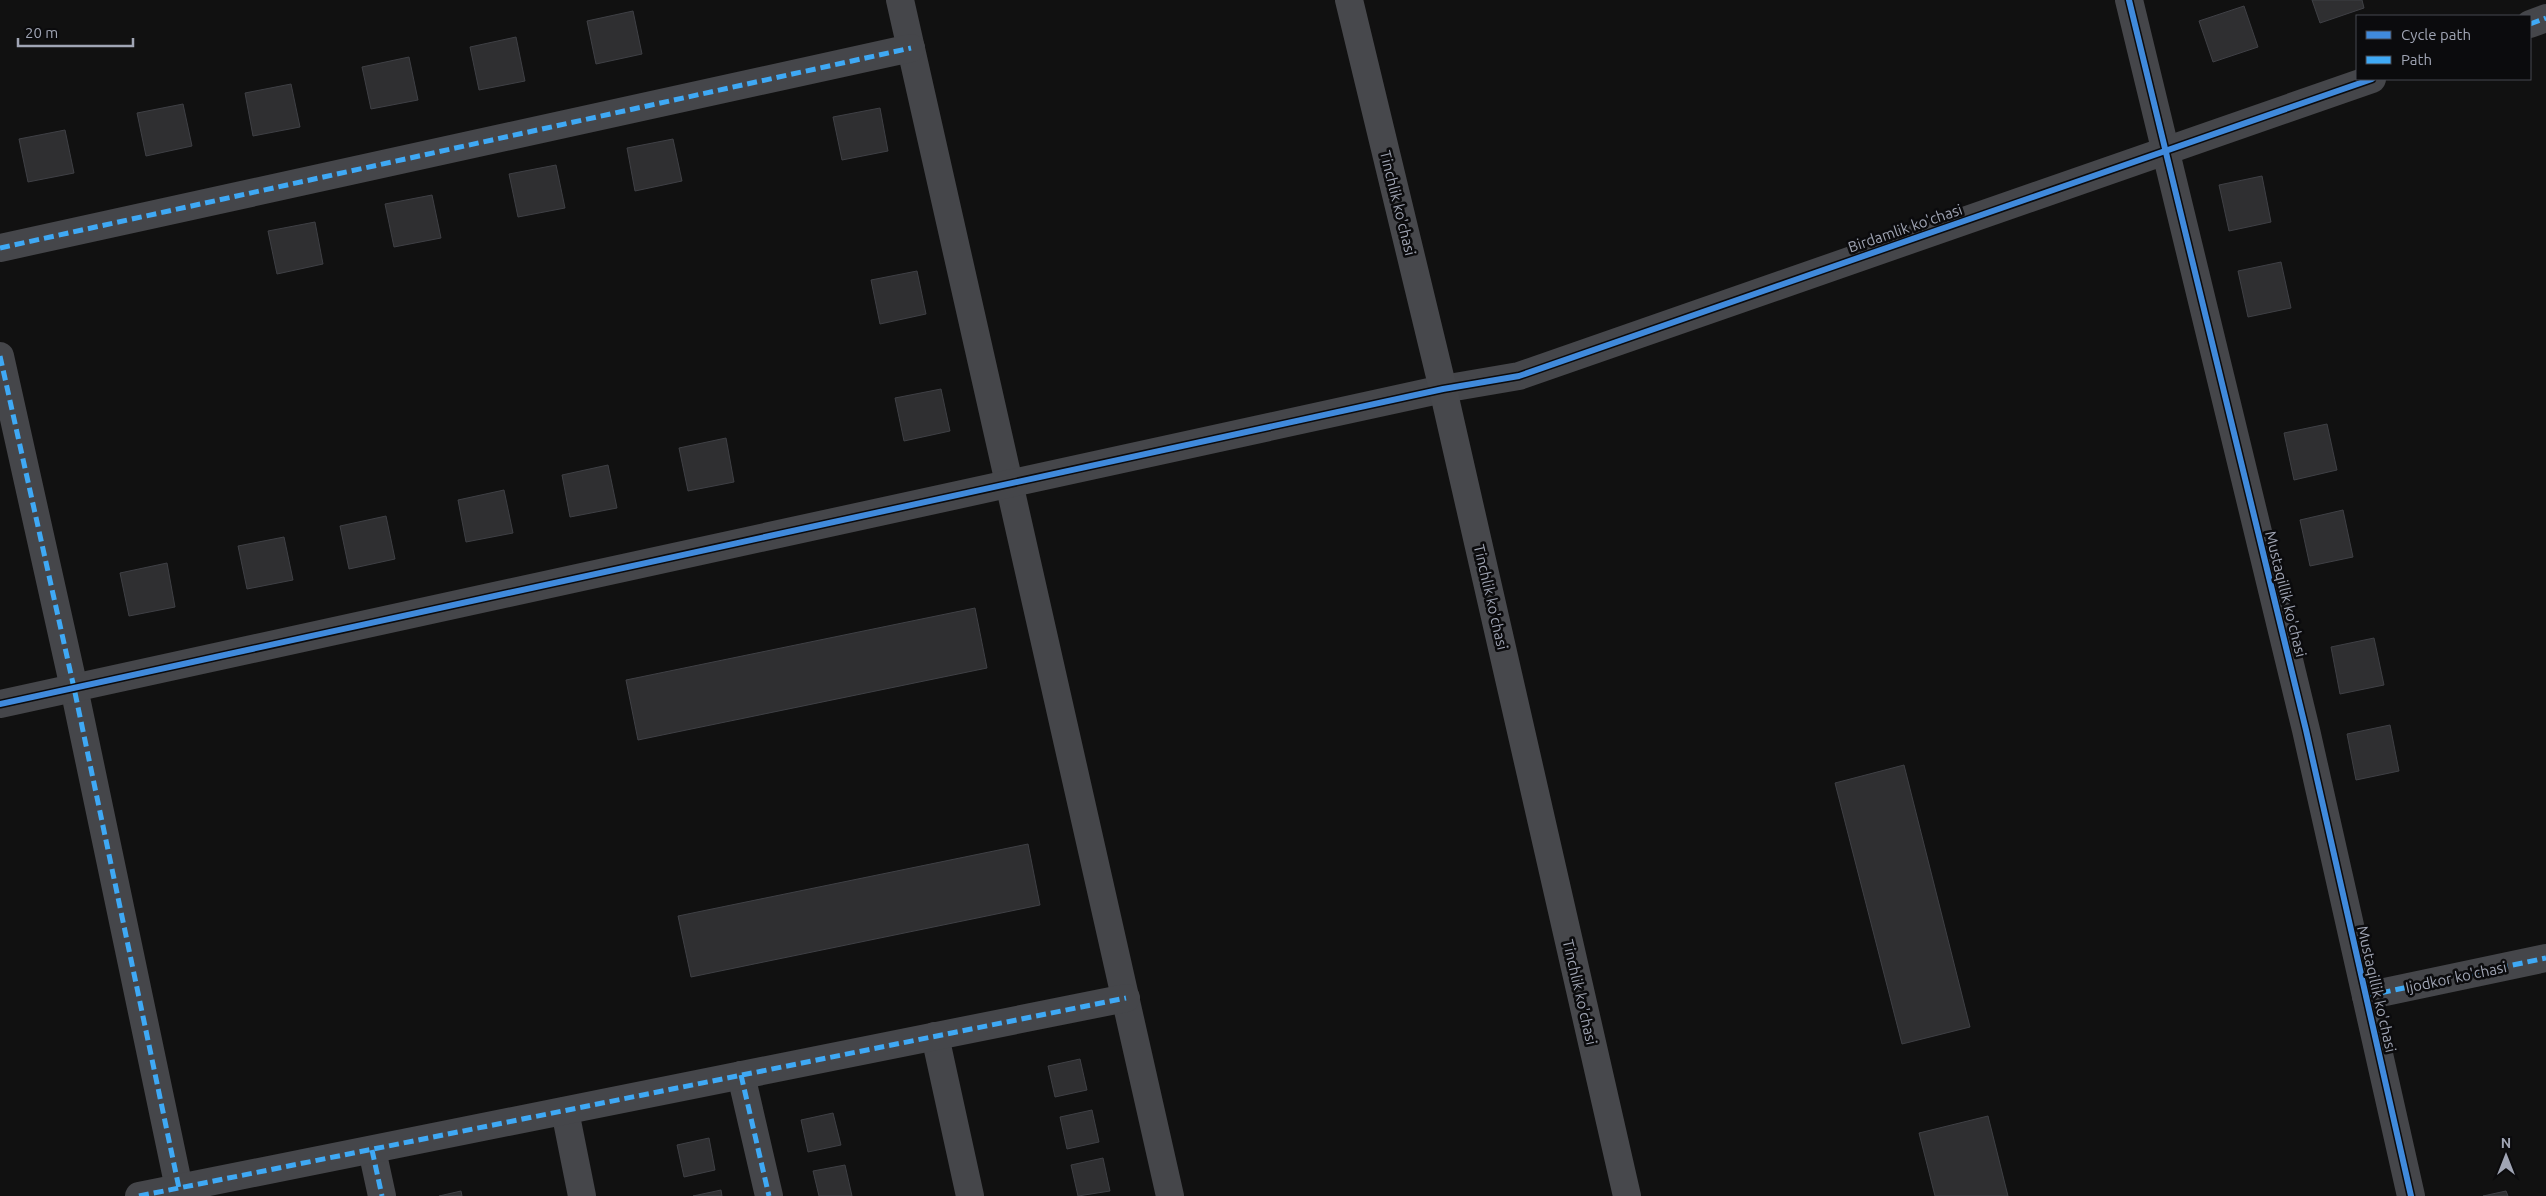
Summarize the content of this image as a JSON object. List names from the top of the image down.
{
  "streets": {
    "main road": ["Tinchlik ko'chasi"],
    "street": ["Birdamlik ko'chasi", "Mustaqillik ko'chasi", "Ijodkor ko'chasi"]
  },
  "crossings": [
    ["Tinchlik ko'chasi", "Birdamlik ko'chasi"],
    ["Birdamlik ko'chasi", "Mustaqillik ko'chasi"],
    ["Mustaqillik ko'chasi", "Ijodkor ko'chasi"]
  ],
  "legend": ["Cycle path", "Path"],
  "scale_bar": "20 m",
  "north": "top"
}
